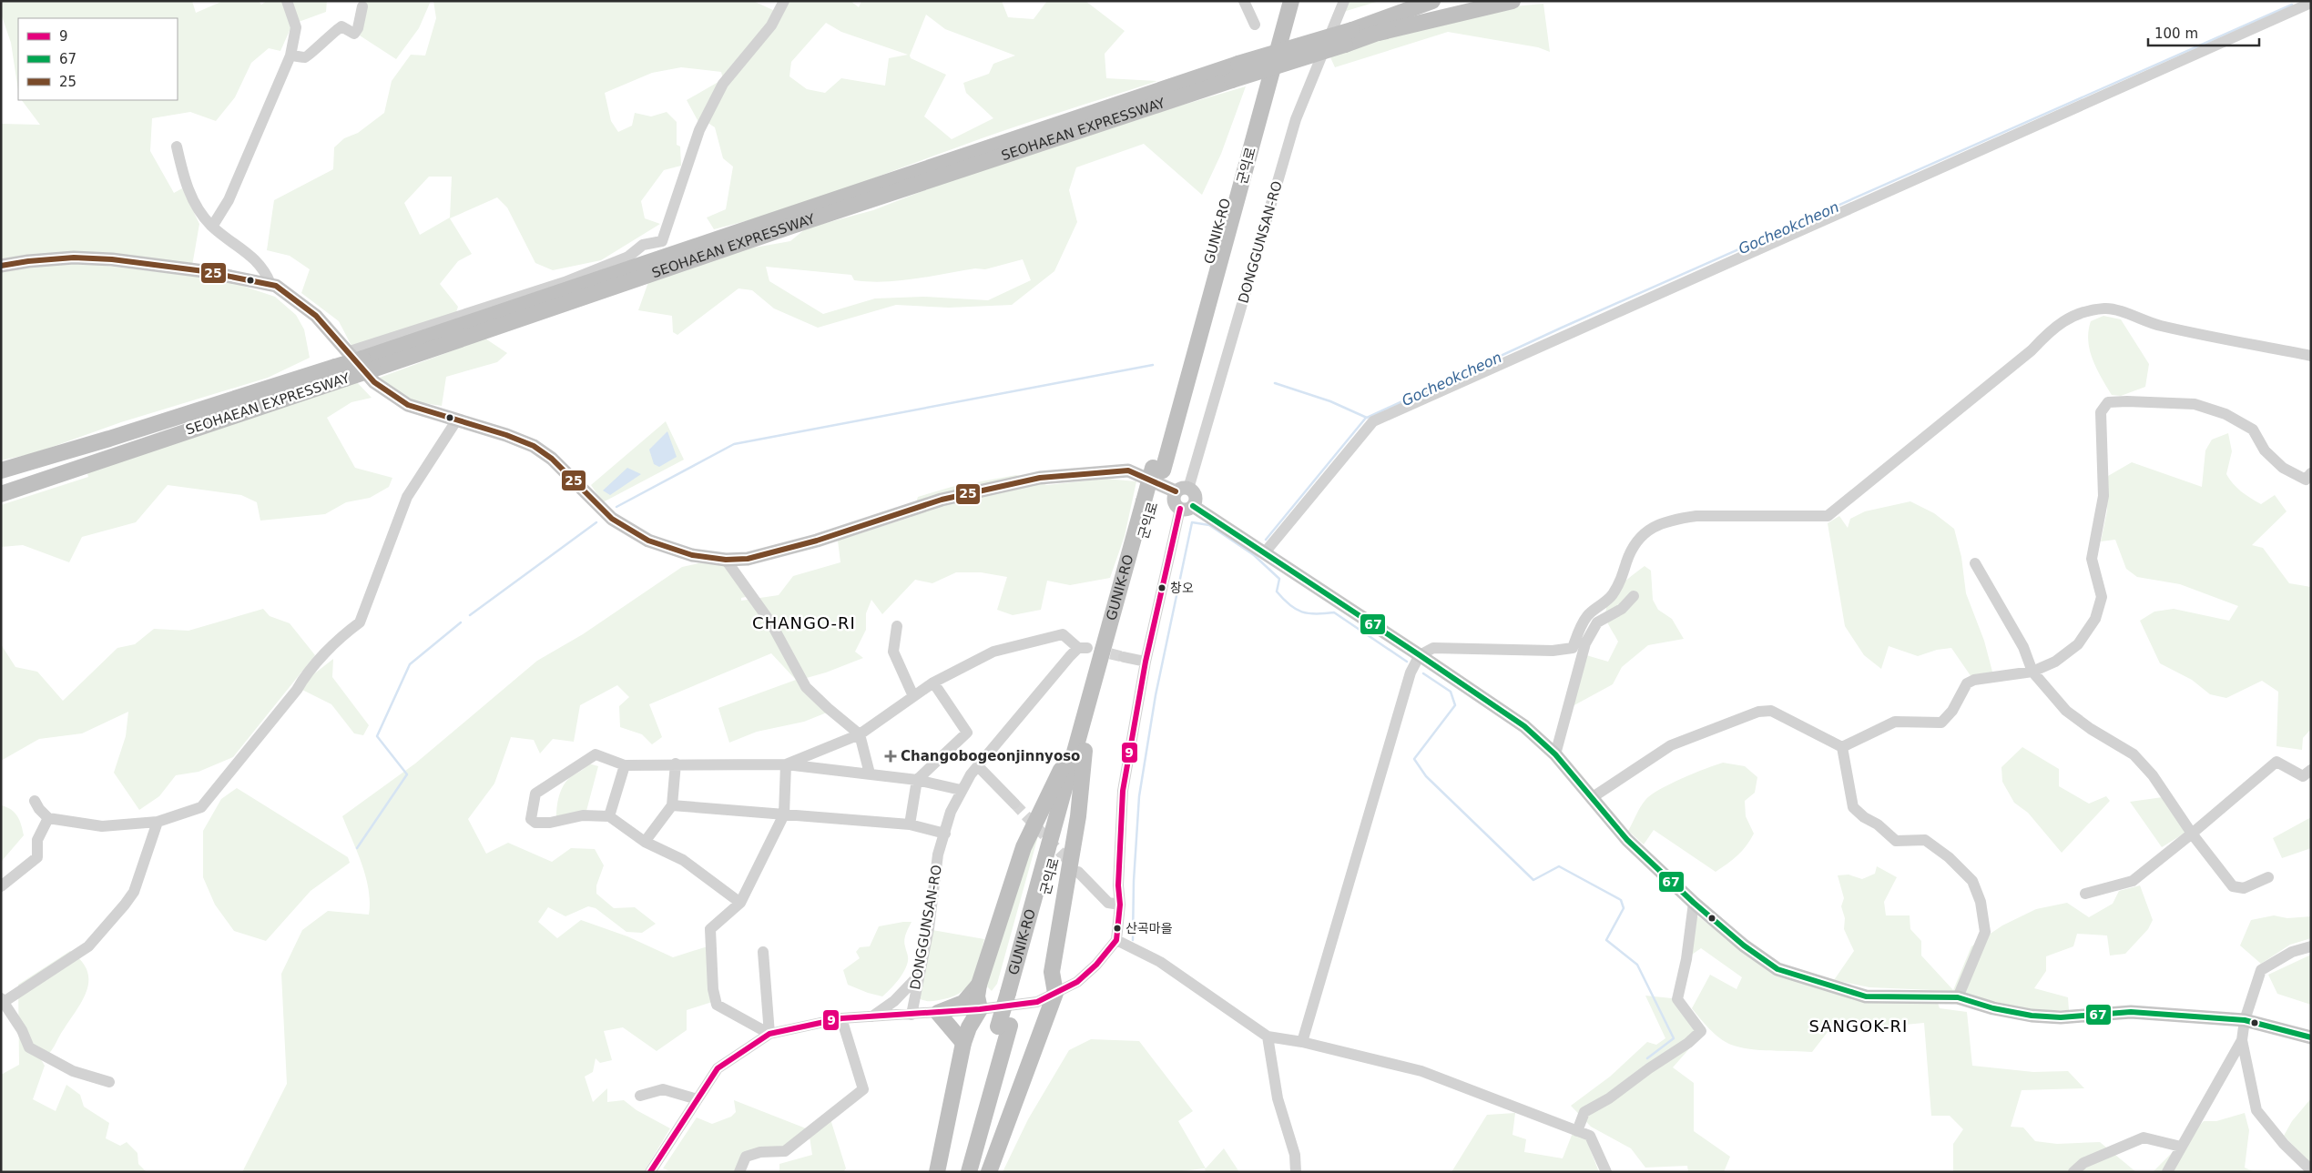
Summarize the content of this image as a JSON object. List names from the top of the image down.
{
  "streets": {
    "highway": ["SEOHAEAN EXPRESSWAY", "군익로", "GUNIK-RO"],
    "street": ["DONGGUNSAN-RO"]
  },
  "crossings": [
    ["군익로", "GUNIK-RO"]
  ],
  "districts": ["CHANGO-RI", "SANGOK-RI"],
  "water": ["Gocheokcheon"],
  "places": {
    "other": ["창오", "산곡마을"],
    "health": ["Changobogeonjinnyoso"]
  },
  "lines": ["transit line 25", "transit line 67", "transit line 9"],
  "legend": ["9", "67", "25"],
  "scale_bar": "100 m"
}
